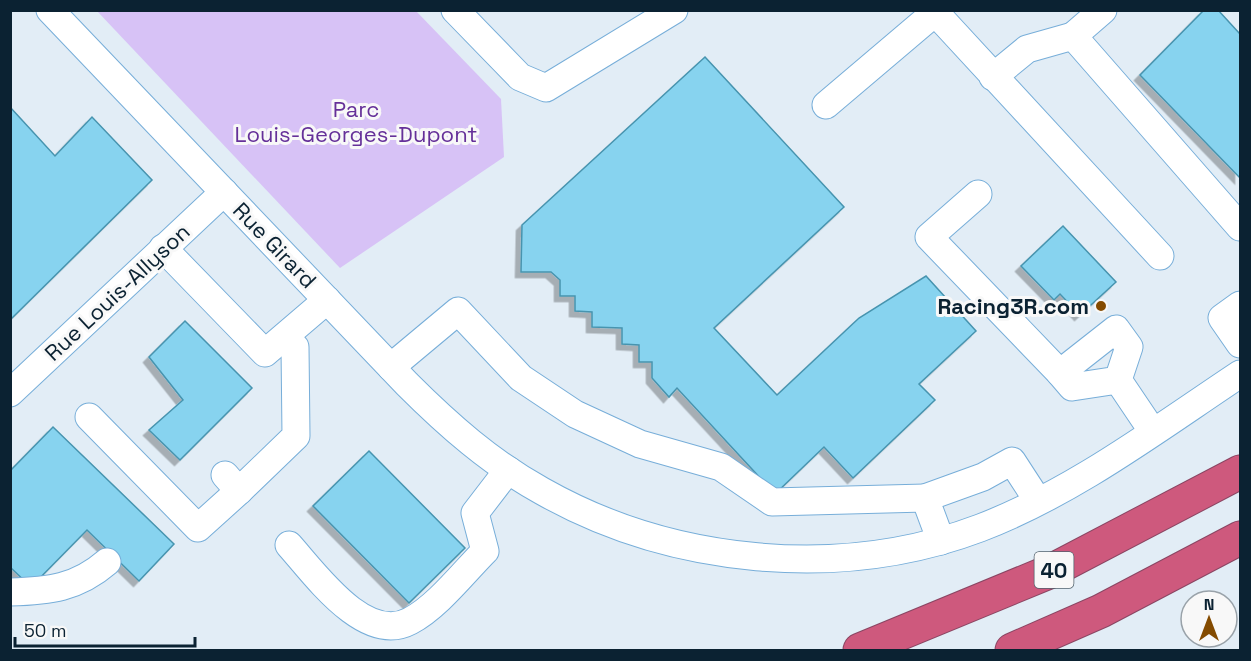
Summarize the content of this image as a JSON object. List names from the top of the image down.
{
  "streets": {
    "highway": ["40"],
    "street": ["Rue Girard", "Rue Louis-Allyson"]
  },
  "crossings": [
    ["Rue Girard", "Rue Louis-Allyson"]
  ],
  "parks": ["Parc Louis-Georges-Dupont"],
  "places": ["Racing3R.com"],
  "scale_bar": "50 m",
  "north": "top"
}
